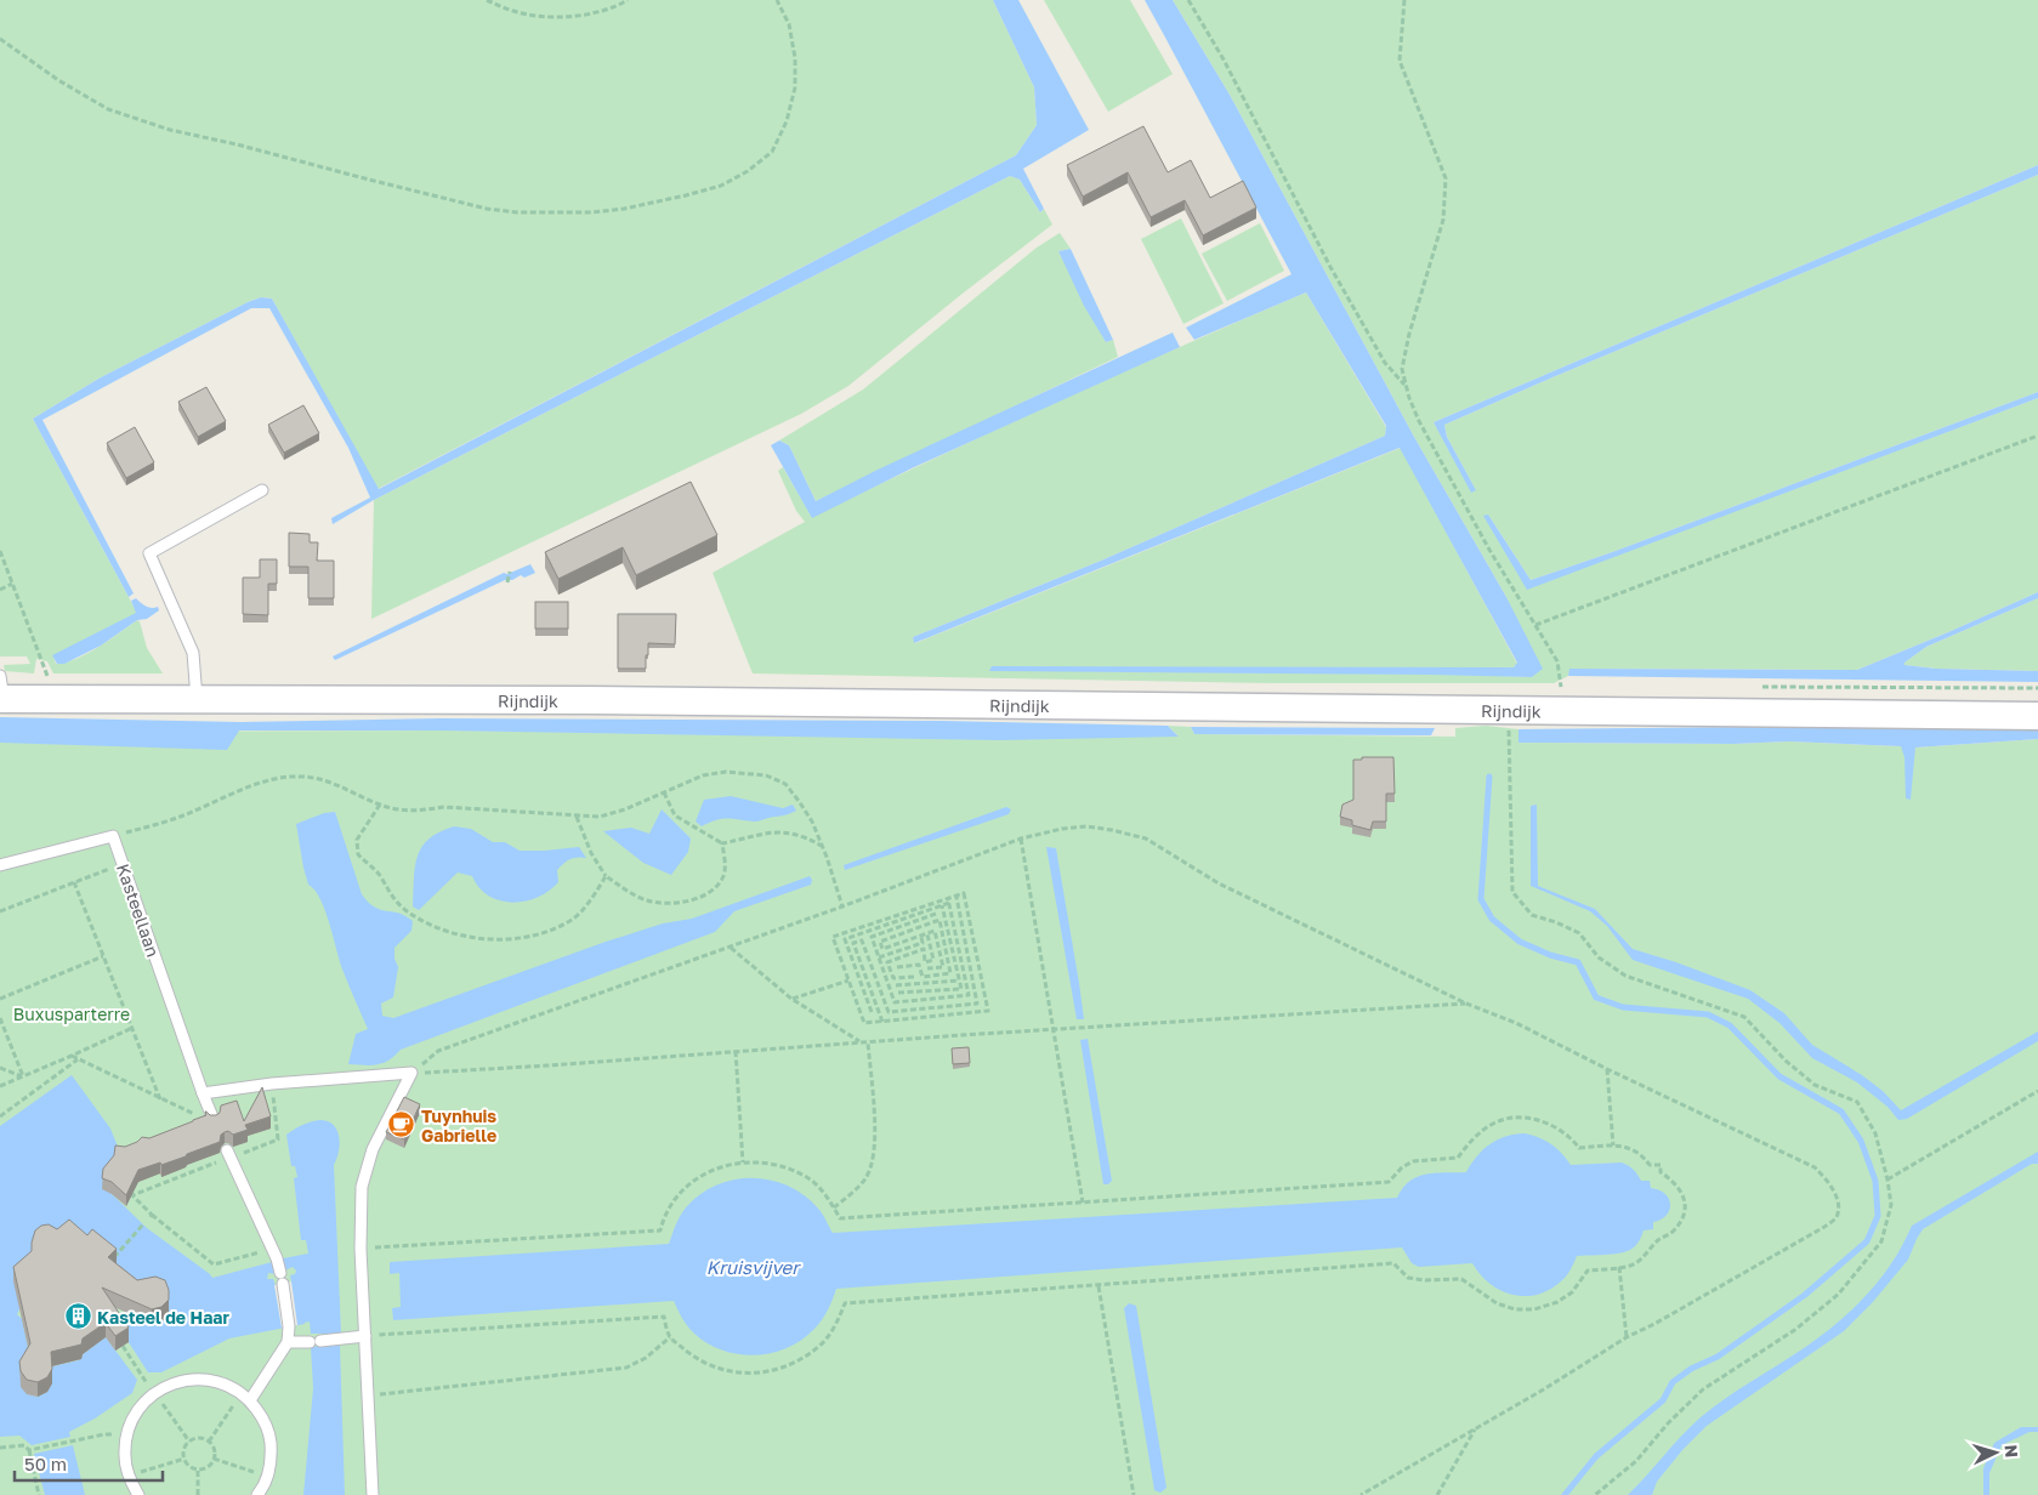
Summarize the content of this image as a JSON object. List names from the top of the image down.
{
  "streets": {
    "street": ["Rijndijk"],
    "lane": ["Kasteellaan"]
  },
  "water": ["Kruisvijver"],
  "parks": ["Buxusparterre"],
  "places": {
    "cafe": ["Tuynhuis Gabrielle"],
    "building": ["Kasteel de Haar"]
  },
  "scale_bar": "50 m",
  "north": "right"
}
